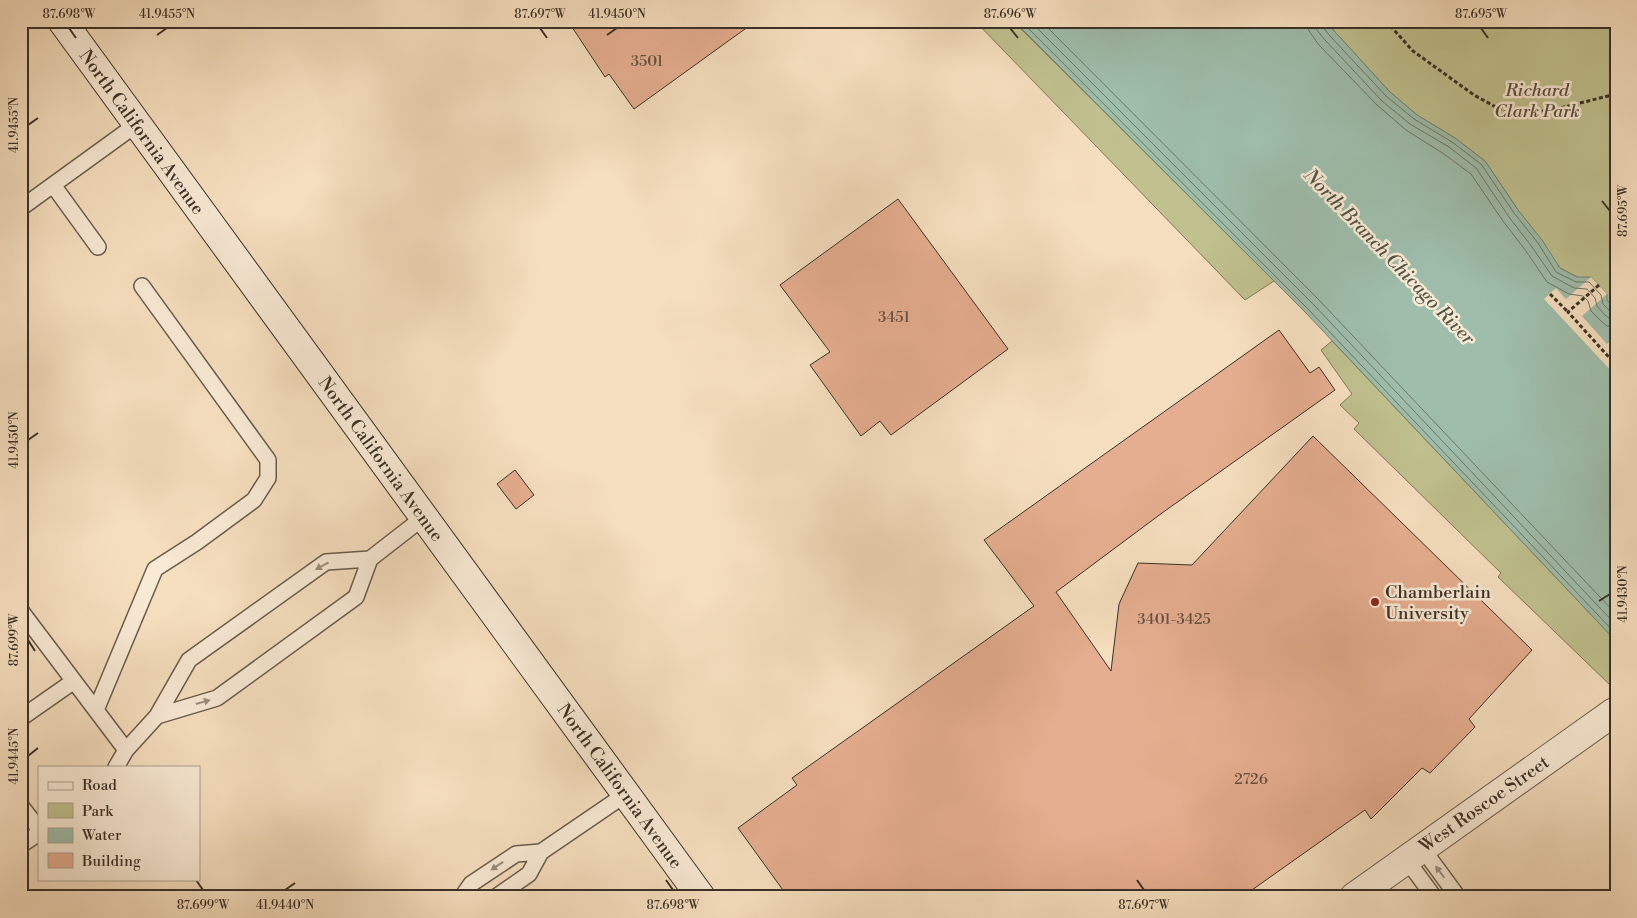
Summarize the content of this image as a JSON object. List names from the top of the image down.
{
  "streets": {
    "street": ["North California Avenue", "West Roscoe Street"]
  },
  "water": ["North Branch Chicago River"],
  "parks": ["Richard Clark Park"],
  "places": ["Chamberlain University"],
  "house_numbers": [
    "3501",
    "3451",
    "3401-3425",
    "2726"
  ],
  "legend": [
    "Road",
    "Park",
    "Water",
    "Building"
  ],
  "coordinates": [
    "87.698°W",
    "41.9455°N",
    "87.697°W",
    "41.9450°N",
    "87.696°W",
    "87.695°W",
    "41.9430°N",
    "87.699°W",
    "41.9445°N",
    "41.9440°N"
  ]
}
